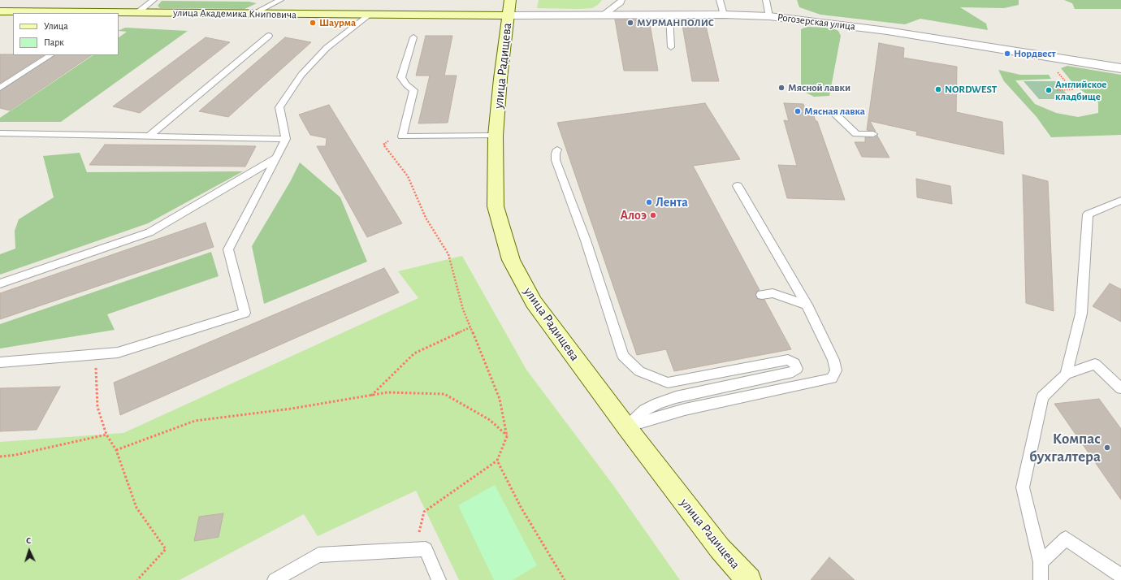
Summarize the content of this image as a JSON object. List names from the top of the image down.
{
  "streets": {
    "street": ["улица Академика Книповича", "Рогозерская улица", "улица Радищева"]
  },
  "crossings": [
    ["улица Академика Книповича", "Рогозерская улица"],
    ["улица Академика Книповича", "улица Радищева"],
    ["Рогозерская улица", "улица Радищева"]
  ],
  "places": [
    "Шаурма",
    "МУРМАНПОЛИС",
    "Нордвест",
    "Мясной лавки",
    "NORDWEST",
    "Английское кладбище",
    "Мясная лавка",
    "Лента",
    "Алоэ",
    "Компас бухгалтера"
  ],
  "legend": ["Улица", "Парк"],
  "north": "top"
}
